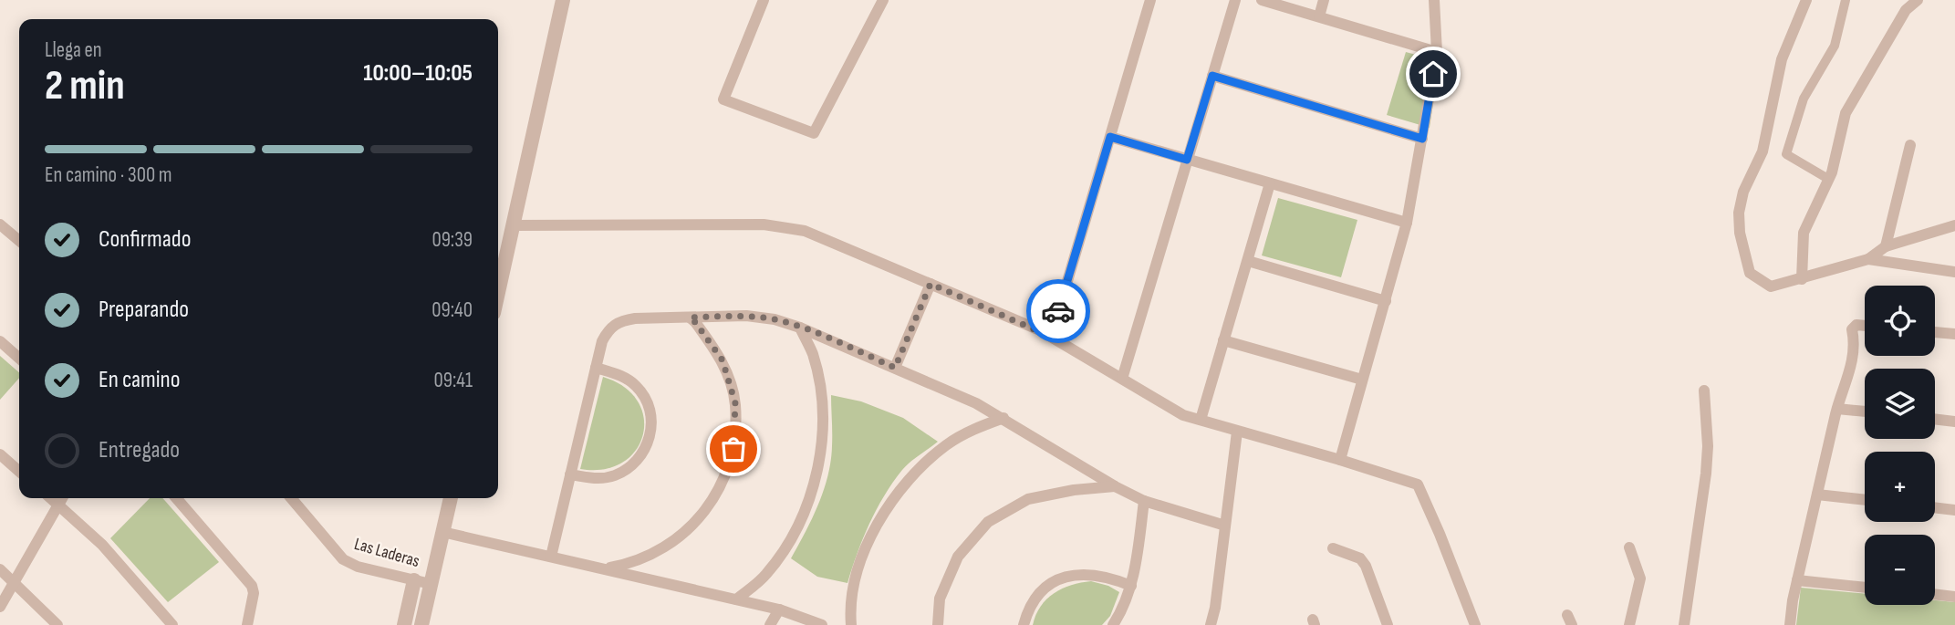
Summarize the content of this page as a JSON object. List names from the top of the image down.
{
  "streets": {
    "street": ["Las Laderas"]
  },
  "page": {
    "heading": ["2 min", "Llega en", "10:00–10:05"],
    "bar": "En camino · 300 m",
    "list": [
      ["Confirmado", "09:39"],
      ["Preparando", "09:40"],
      ["En camino", "09:41"],
      "Entregado"
    ],
    "map_buttons": ["+", "−"]
  }
}
